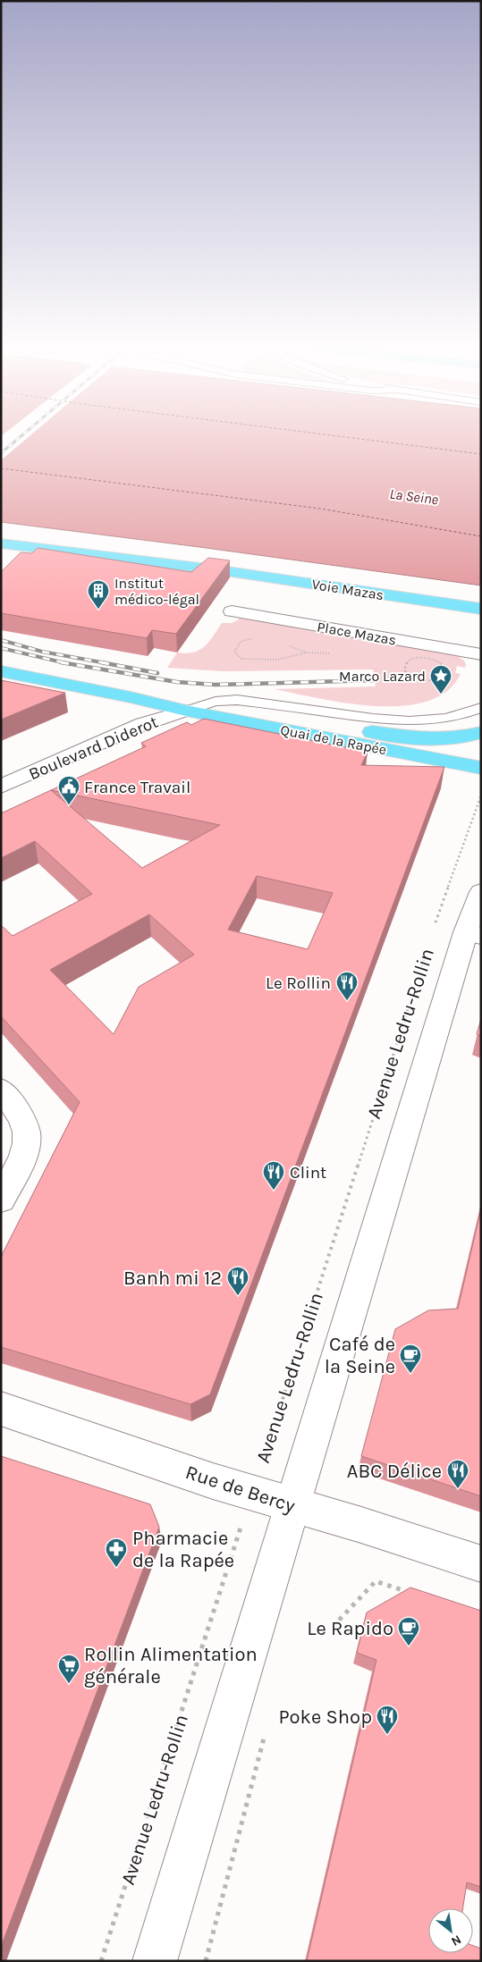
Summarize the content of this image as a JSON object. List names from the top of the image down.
{
  "streets": {
    "main road": ["Voie Mazas", "Quai de la Rapée"],
    "street": [
      "Place Mazas",
      "Boulevard Diderot",
      "Avenue Ledru-Rollin",
      "Rue de Bercy"
    ]
  },
  "crossings": [
    ["Quai de la Rapée", "Boulevard Diderot"],
    ["Avenue Ledru-Rollin", "Rue de Bercy"]
  ],
  "water": ["La Seine"],
  "places": {
    "building": ["Institut médico-légal"],
    "place": ["Marco Lazard"],
    "public building": ["France Travail"],
    "restaurant": [
      "Le Rollin",
      "Clint",
      "Banh mi 12",
      "ABC Délice",
      "Poke Shop"
    ],
    "cafe": ["Café de la Seine", "Le Rapido"],
    "pharmacy": ["Pharmacie de la Rapée"],
    "supermarket": ["Rollin Alimentation générale"]
  },
  "north": "bottom right"
}
